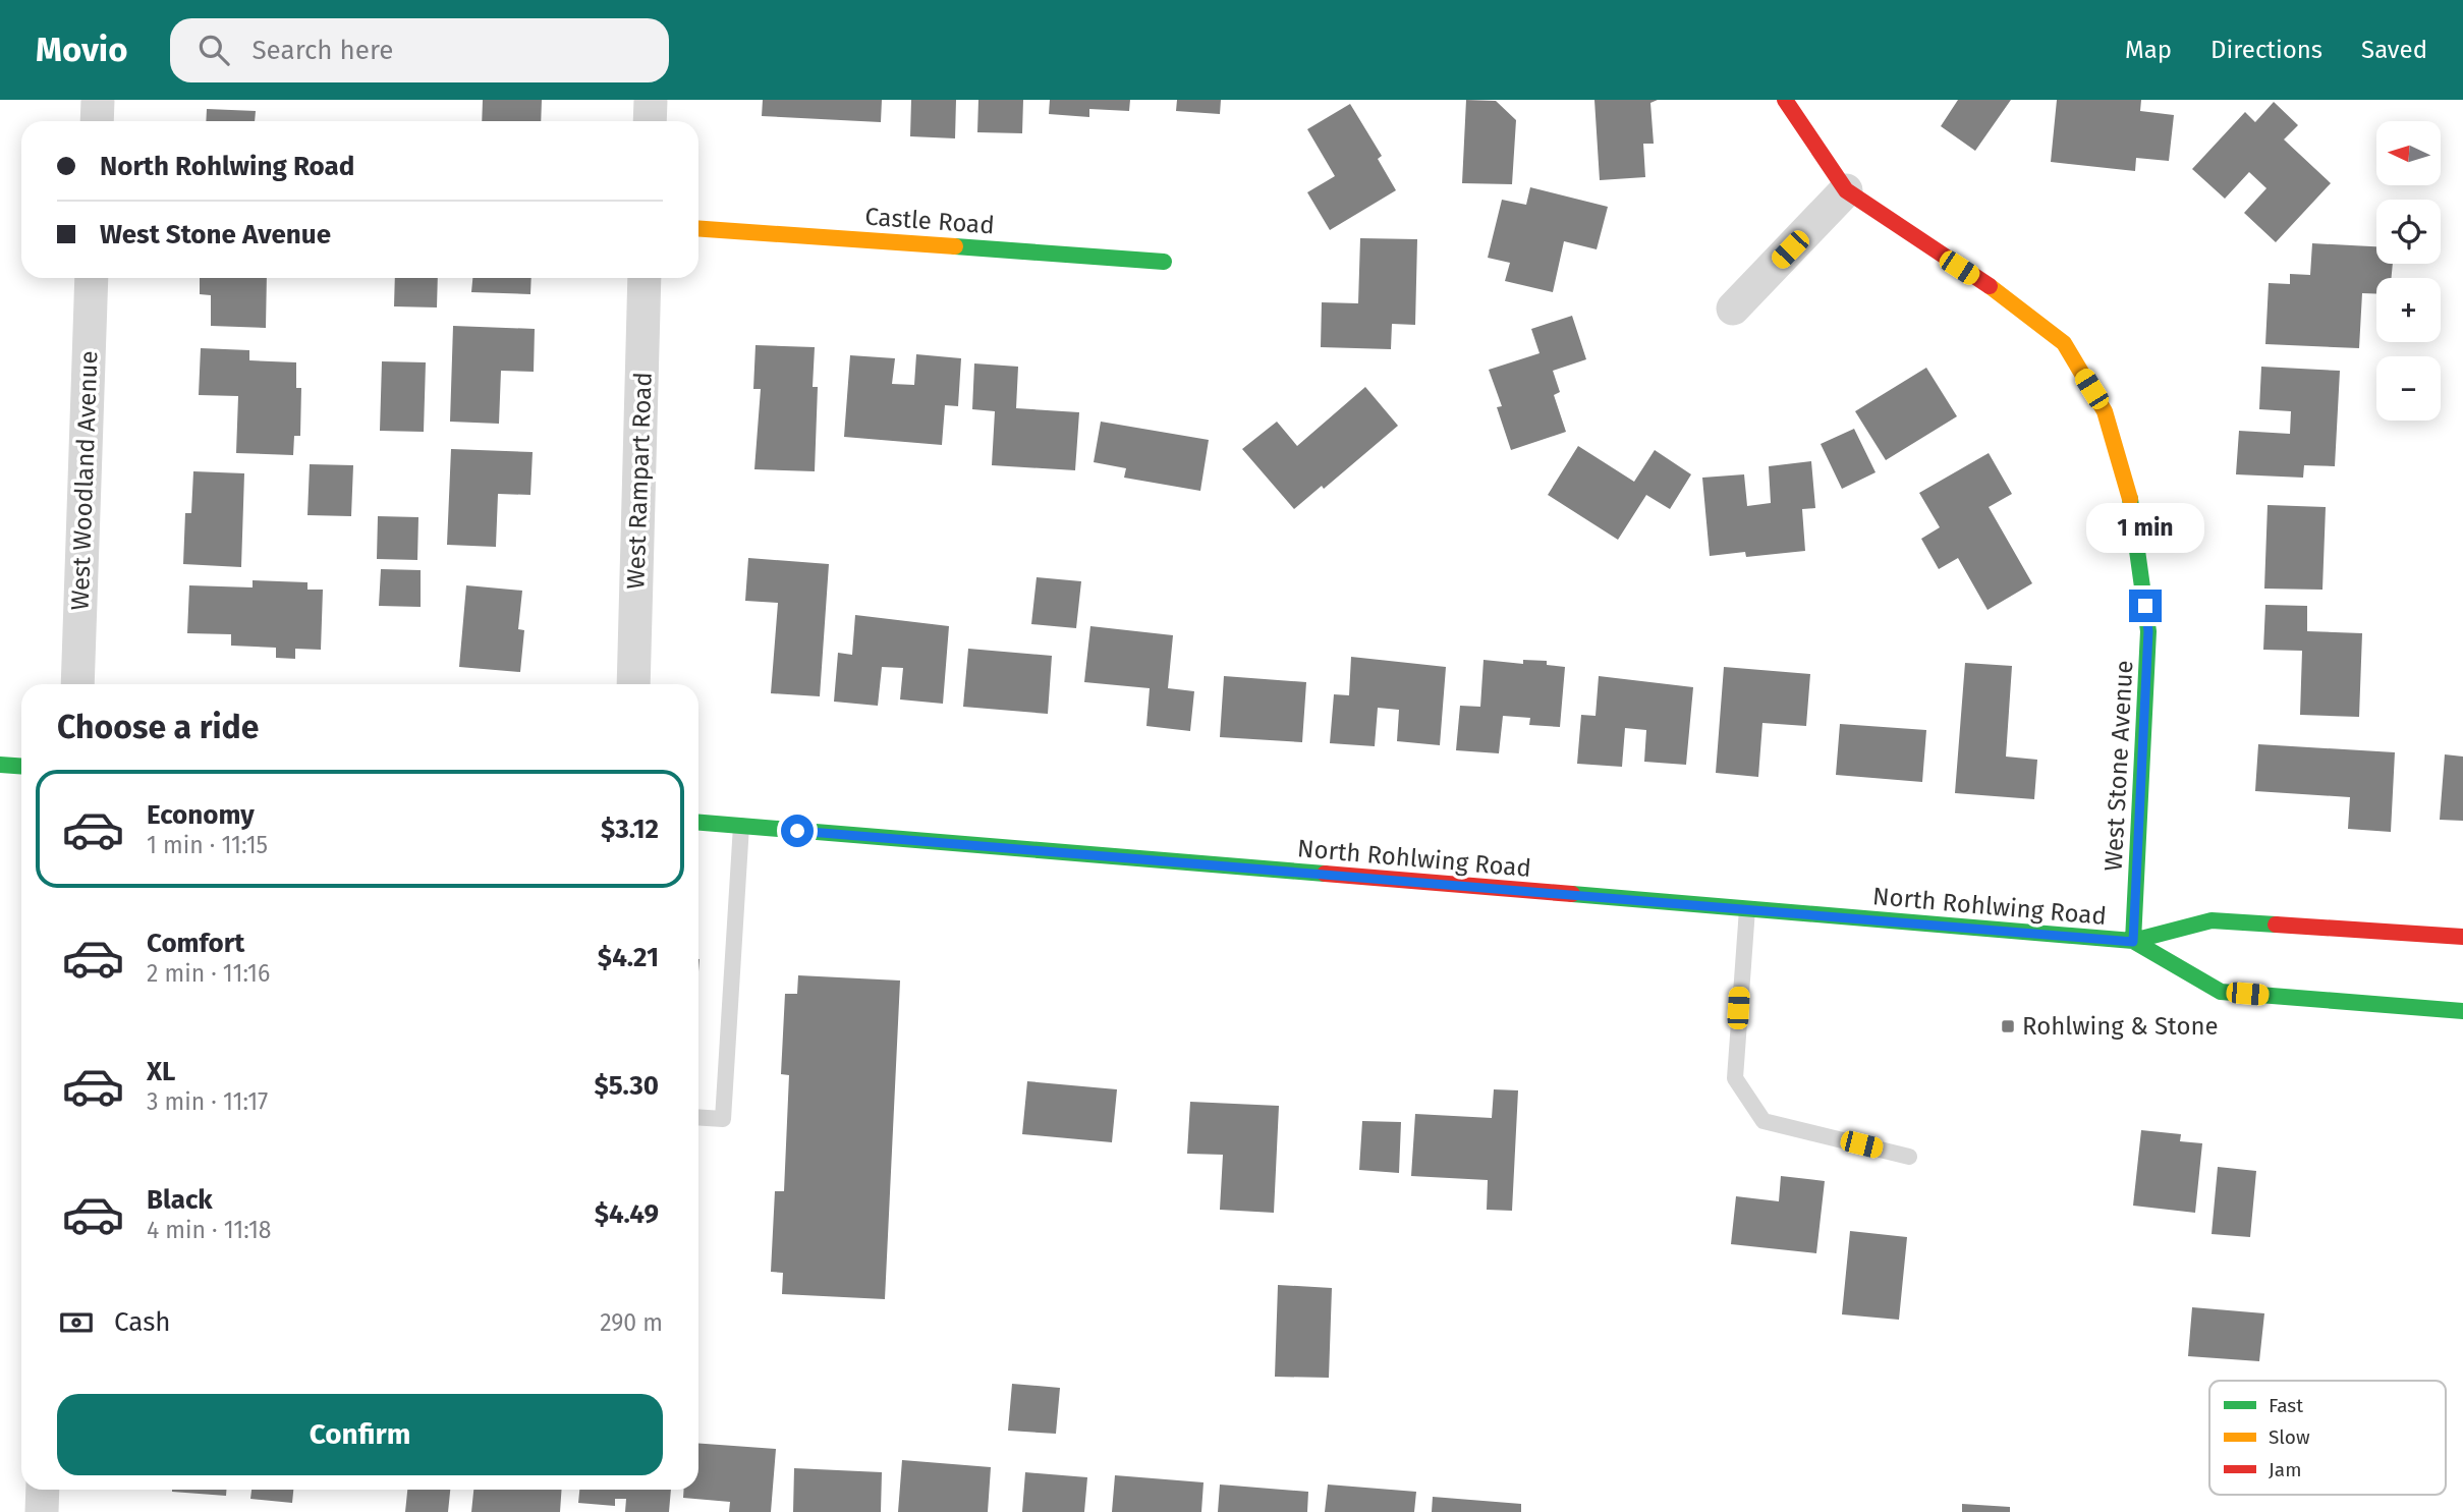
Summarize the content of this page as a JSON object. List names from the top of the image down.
{
  "streets": {
    "main road": ["Castle Road", "West Stone Avenue", "North Rohlwing Road"],
    "street": ["West Woodland Avenue", "West Rampart Road"]
  },
  "crossings": [
    ["West Stone Avenue", "North Rohlwing Road"]
  ],
  "places": {
    "transit": ["Rohlwing & Stone"]
  },
  "legend": ["Fast", "Slow", "Jam"],
  "north": "left",
  "page": {
    "header": "Movio",
    "search": "Search here",
    "nav": ["Map", "Directions", "Saved"],
    "map_buttons": ["+", "−"],
    "banner": ["North Rohlwing Road", "West Stone Avenue"],
    "bubble": "1 min",
    "heading": "Choose a ride",
    "list": [
      {
        "name": "Economy",
        "note": "1 min · 11:15",
        "value": "$3.12"
      },
      {
        "name": "Comfort",
        "note": "2 min · 11:16",
        "value": "$4.21"
      },
      {
        "name": "XL",
        "note": "3 min · 11:17",
        "value": "$5.30"
      },
      {
        "name": "Black",
        "note": "4 min · 11:18",
        "value": "$4.49"
      }
    ],
    "pay": ["Cash", "290 m"],
    "buttons": "Confirm"
  }
}
